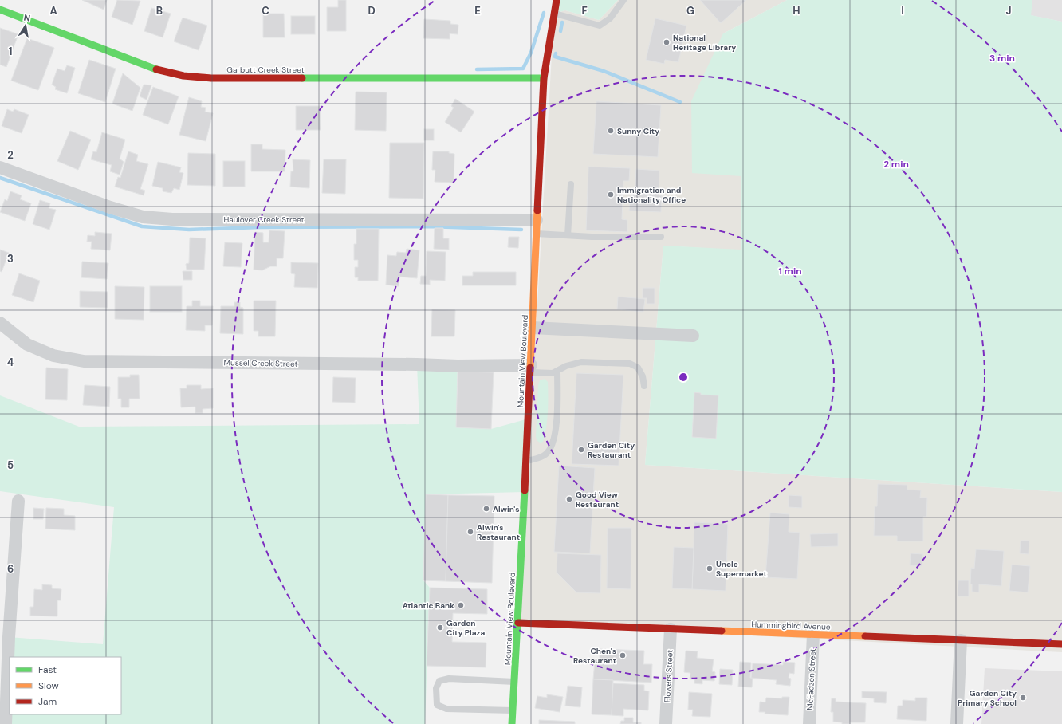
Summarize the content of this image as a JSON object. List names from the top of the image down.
{
  "streets": {
    "street": [
      "Garbutt Creek Street",
      "Haulover Creek Street",
      "Mountain View Boulevard",
      "Mussel Creek Street",
      "Hummingbird Avenue",
      "Flowers Street",
      "McFadzen Street"
    ]
  },
  "crossings": [
    ["Garbutt Creek Street", "Mountain View Boulevard"],
    ["Haulover Creek Street", "Mountain View Boulevard"],
    ["Mountain View Boulevard", "Mussel Creek Street"],
    ["Mountain View Boulevard", "Hummingbird Avenue"],
    ["Hummingbird Avenue", "Flowers Street"],
    ["Hummingbird Avenue", "McFadzen Street"]
  ],
  "places": [
    "National Heritage Library",
    "Sunny City",
    "Immigration and Nationality Office",
    "Garden City Restaurant",
    "Good View Restaurant",
    "Alwin's",
    "Alwin's Restaurant",
    "Uncle Supermarket",
    "Atlantic Bank",
    "Garden City Plaza",
    "Chen's Restaurant",
    "Garden City Primary School"
  ],
  "legend": ["Fast", "Slow", "Jam"],
  "north": "top",
  "grid": {
    "columns": [
      "A",
      "B",
      "C",
      "D",
      "E",
      "F",
      "G",
      "H",
      "I",
      "J"
    ],
    "rows": [
      "1",
      "2",
      "3",
      "4",
      "5",
      "6"
    ]
  },
  "rings": ["3 min", "2 min", "1 min"]
}
